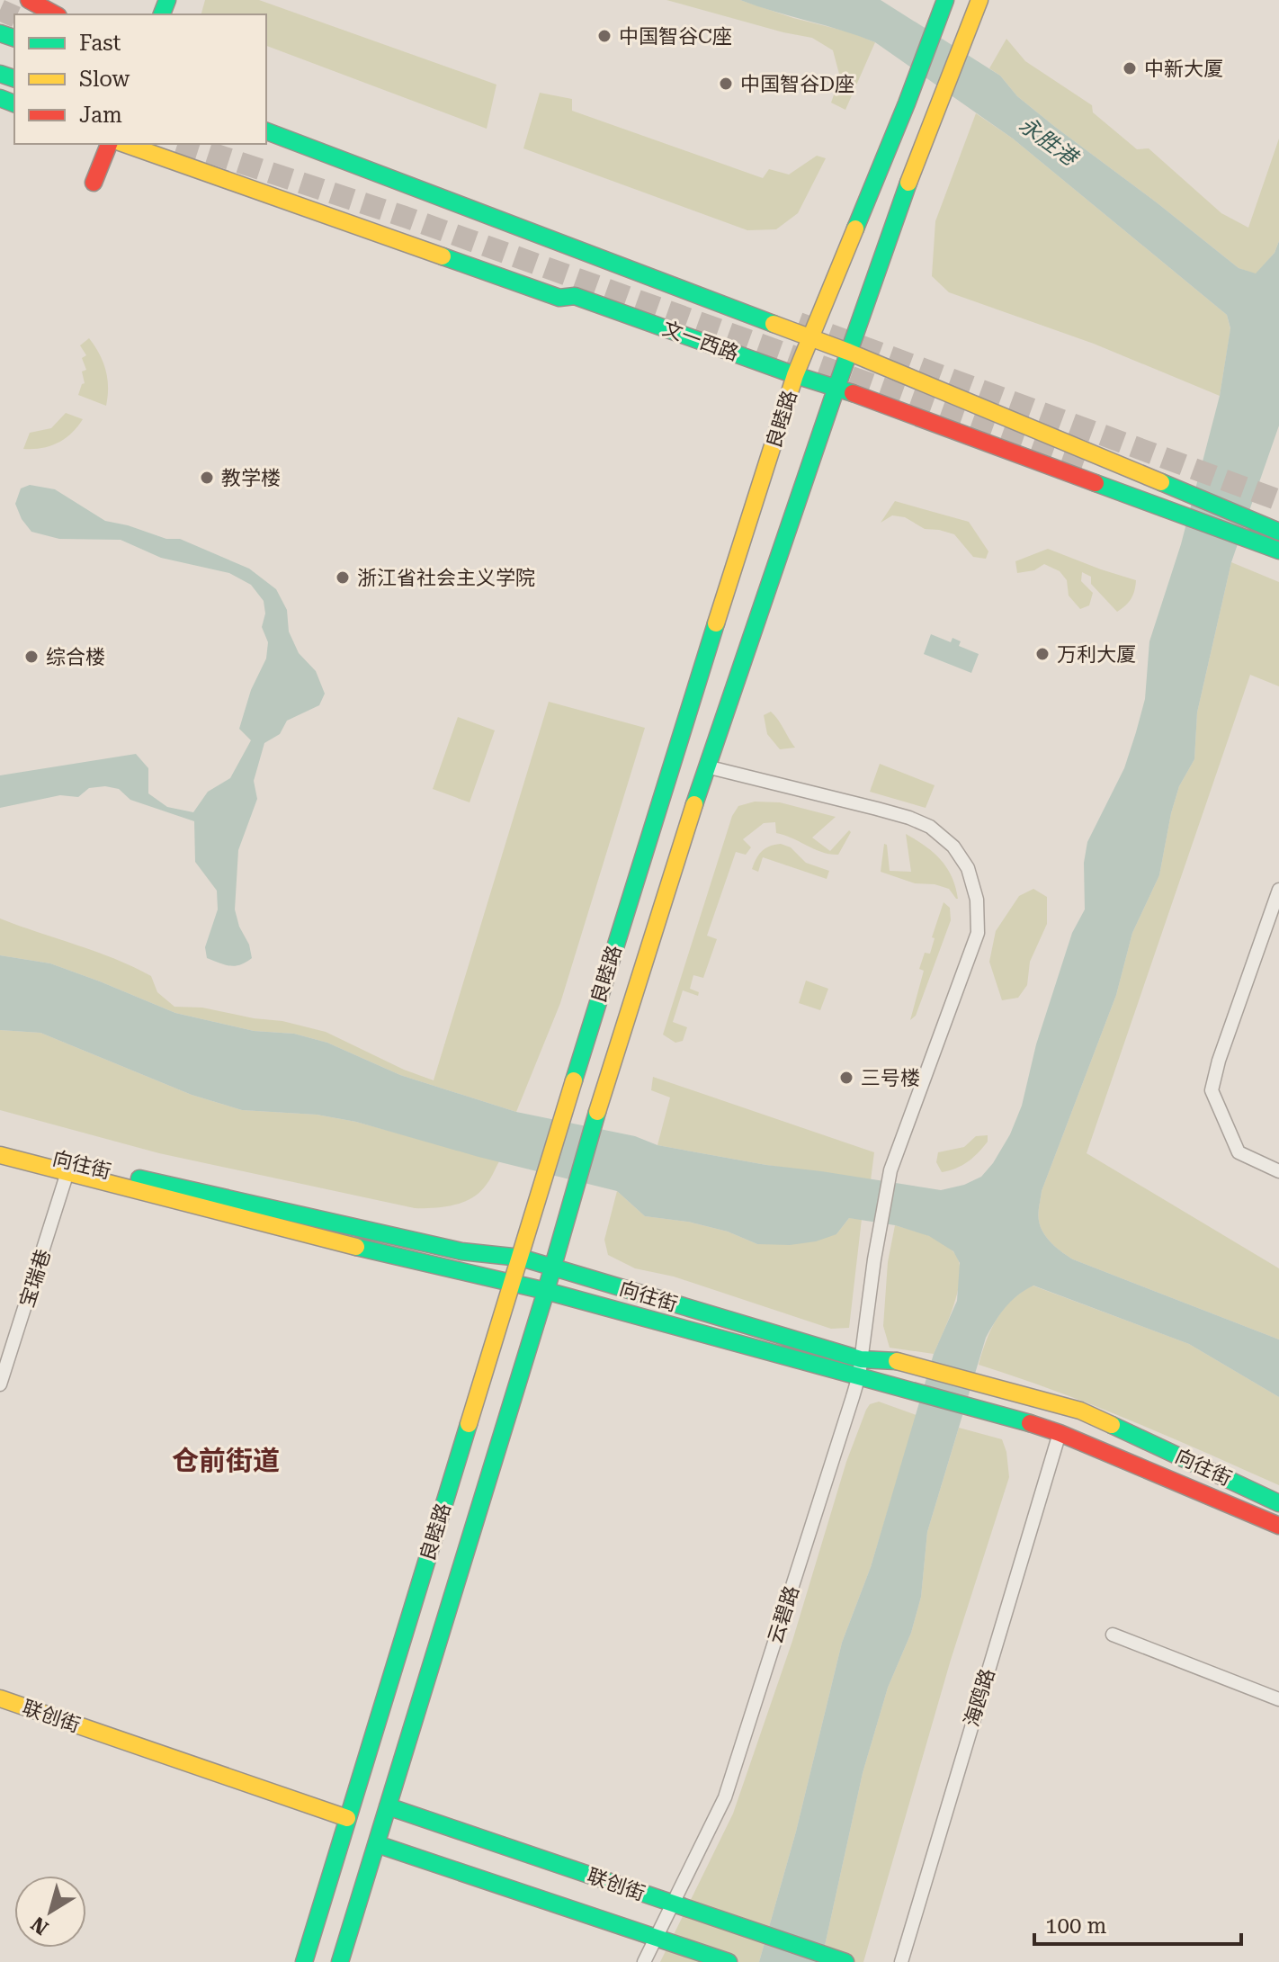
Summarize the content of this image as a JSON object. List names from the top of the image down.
{
  "streets": {
    "main road": [
      "文一西路",
      "良睦路",
      "向往街",
      "联创街"
    ],
    "street": ["宝瑞巷", "云碧路", "海鸥路"]
  },
  "crossings": [
    ["文一西路", "良睦路"],
    ["良睦路", "向往街"],
    ["良睦路", "云碧路"],
    ["良睦路", "联创街"],
    ["向往街", "宝瑞巷"],
    ["向往街", "云碧路"],
    ["向往街", "海鸥路"],
    ["云碧路", "联创街"]
  ],
  "districts": ["仓前街道"],
  "water": ["永胜港"],
  "places": [
    "中国智谷C座",
    "中新大厦",
    "中国智谷D座",
    "教学楼",
    "浙江省社会主义学院",
    "万利大厦",
    "综合楼",
    "三号楼"
  ],
  "legend": ["Fast", "Slow", "Jam"],
  "scale_bar": "100 m",
  "north": "bottom left"
}
